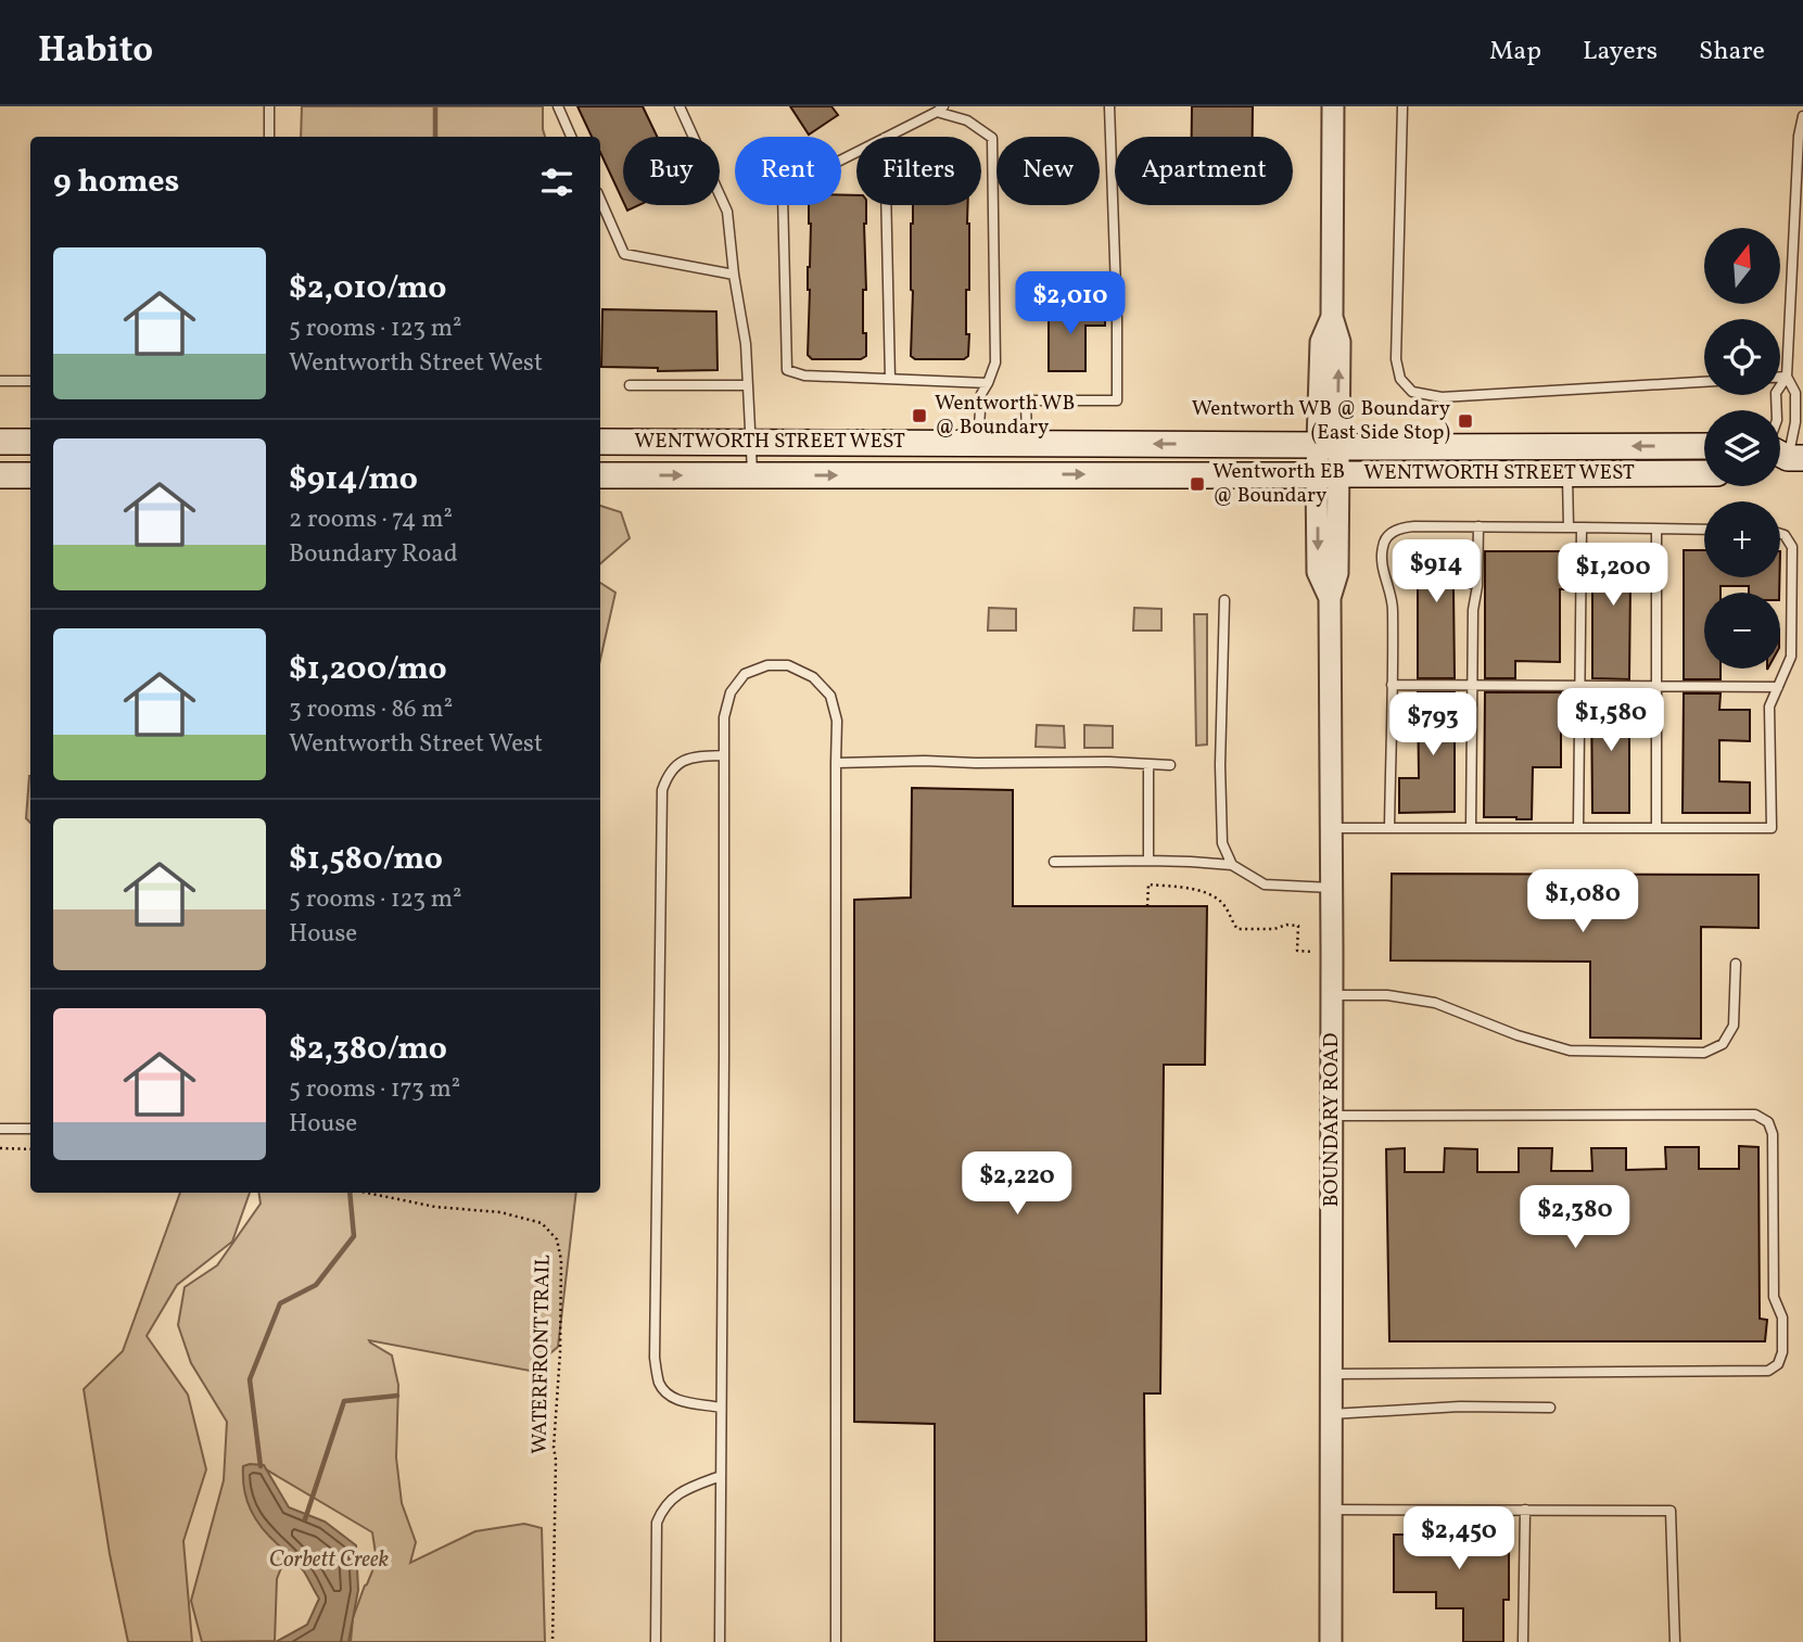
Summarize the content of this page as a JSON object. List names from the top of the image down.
{
  "streets": {
    "main road": ["WENTWORTH STREET WEST"],
    "street": ["BOUNDARY ROAD"],
    "path": ["WATERFRONT TRAIL"]
  },
  "crossings": [
    ["WENTWORTH STREET WEST", "BOUNDARY ROAD"]
  ],
  "water": ["Corbett Creek"],
  "places": {
    "transit": ["Wentworth WB @ Boundary", "Wentworth WB @ Boundary (East Side Stop)", "Wentworth EB @ Boundary"]
  },
  "north": "top",
  "page": {
    "header": "Habito",
    "nav": ["Map", "Layers", "Share"],
    "chip": [
      "Buy",
      "Rent",
      "Filters",
      "New",
      "Apartment"
    ],
    "heading": "9 homes",
    "map_buttons": ["+", "−"],
    "list": [
      {
        "name": "$2,010/mo",
        "note": "5 rooms · 123 m² · Wentworth Street West"
      },
      {
        "name": "$914/mo",
        "note": "2 rooms · 74 m² · Boundary Road"
      },
      {
        "name": "$1,200/mo",
        "note": "3 rooms · 86 m² · Wentworth Street West"
      },
      {
        "name": "$1,580/mo",
        "note": "5 rooms · 123 m² · House"
      },
      {
        "name": "$2,380/mo",
        "note": "5 rooms · 173 m² · House"
      }
    ],
    "price": [
      "$2,010",
      "$914",
      "$1,200",
      "$1,580",
      "$793",
      "$1,080",
      "$2,220",
      "$2,380",
      "$2,450"
    ]
  }
}
